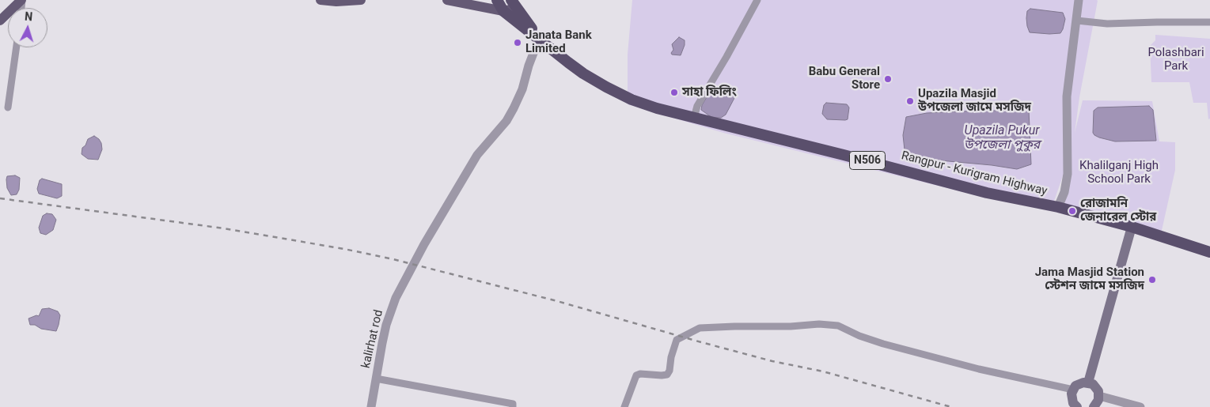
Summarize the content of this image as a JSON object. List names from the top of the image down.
{
  "streets": {
    "highway": ["N506", "Rangpur - Kurigram Highway"],
    "street": ["kalirhat rod"]
  },
  "crossings": [
    ["N506", "Rangpur - Kurigram Highway"],
    ["N506", "kalirhat rod"],
    ["Rangpur - Kurigram Highway", "kalirhat rod"]
  ],
  "water": ["Upazila Pukur উপজেলা পুকুর"],
  "parks": ["Polashbari Park", "Khalilganj High School Park"],
  "places": [
    "Janata Bank Limited",
    "Babu General Store",
    "সাহা ফিলিং",
    "Upazila Masjid উপজেলা জামে মসজিদ",
    "রোজামনি জেনারেল স্টোর",
    "Jama Masjid Station স্টেশন জামে মসজিদ"
  ],
  "north": "top"
}
